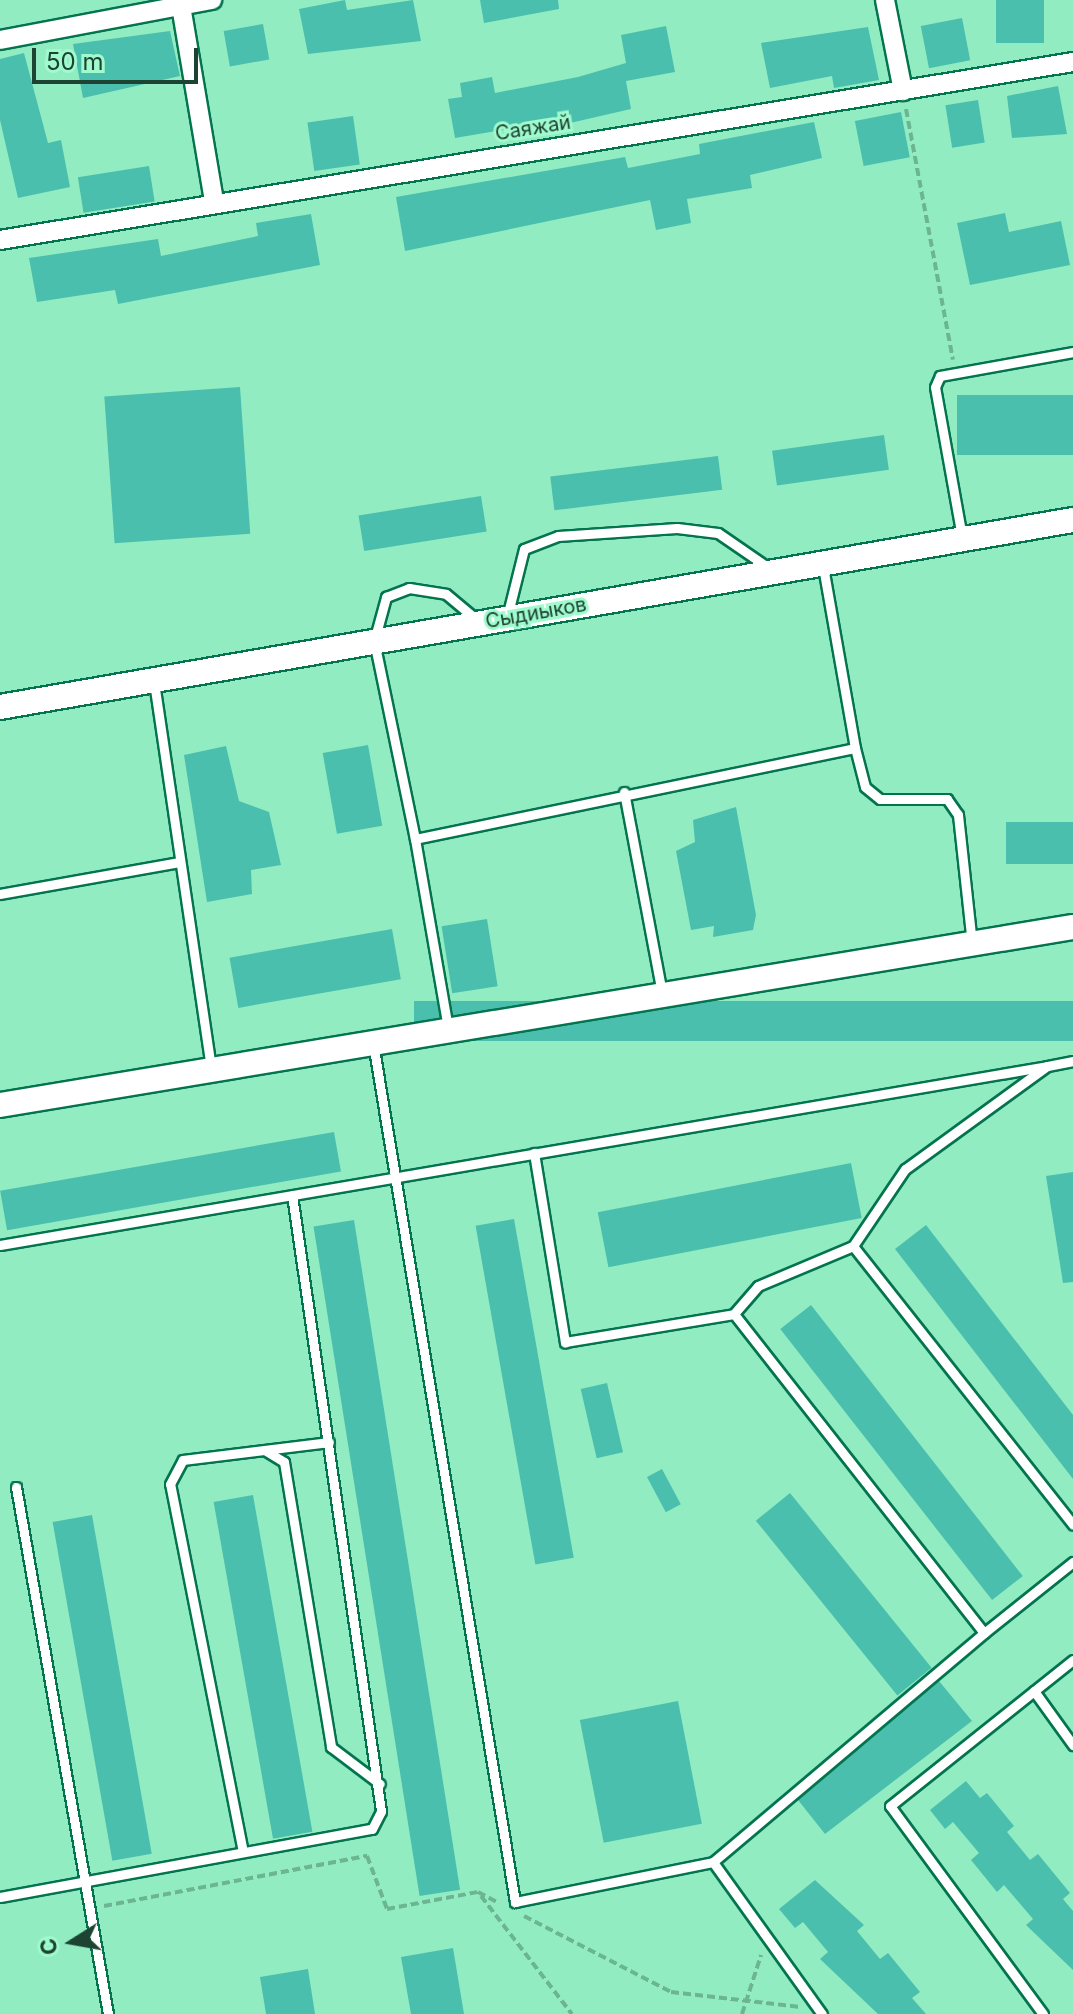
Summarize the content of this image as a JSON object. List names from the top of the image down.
{
  "streets": {
    "street": ["Саяжай", "Сыдиыков"]
  },
  "scale_bar": "50 m",
  "north": "left"
}
